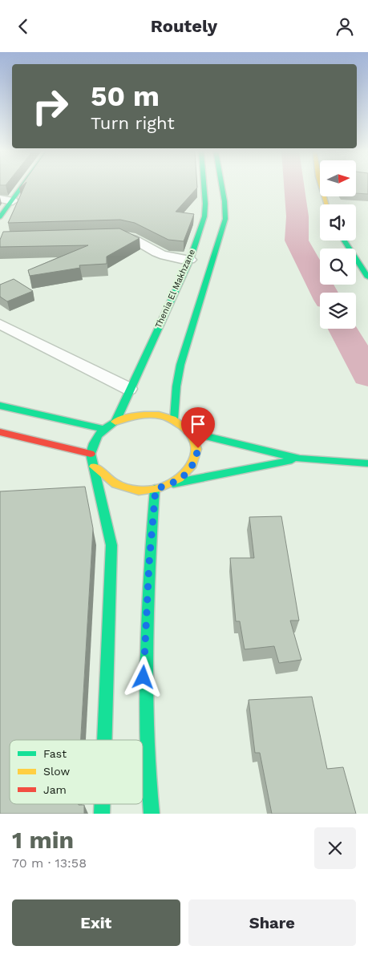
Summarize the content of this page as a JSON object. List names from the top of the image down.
{
  "streets": {
    "main road": ["Thenia El Makhzane"]
  },
  "legend": ["Fast", "Slow", "Jam"],
  "north": "right",
  "page": {
    "header": "Routely",
    "turn": ["50 m", "Turn right"],
    "heading": ["1 min", "70 m · 13:58"],
    "buttons": ["Exit", "Share"]
  }
}
